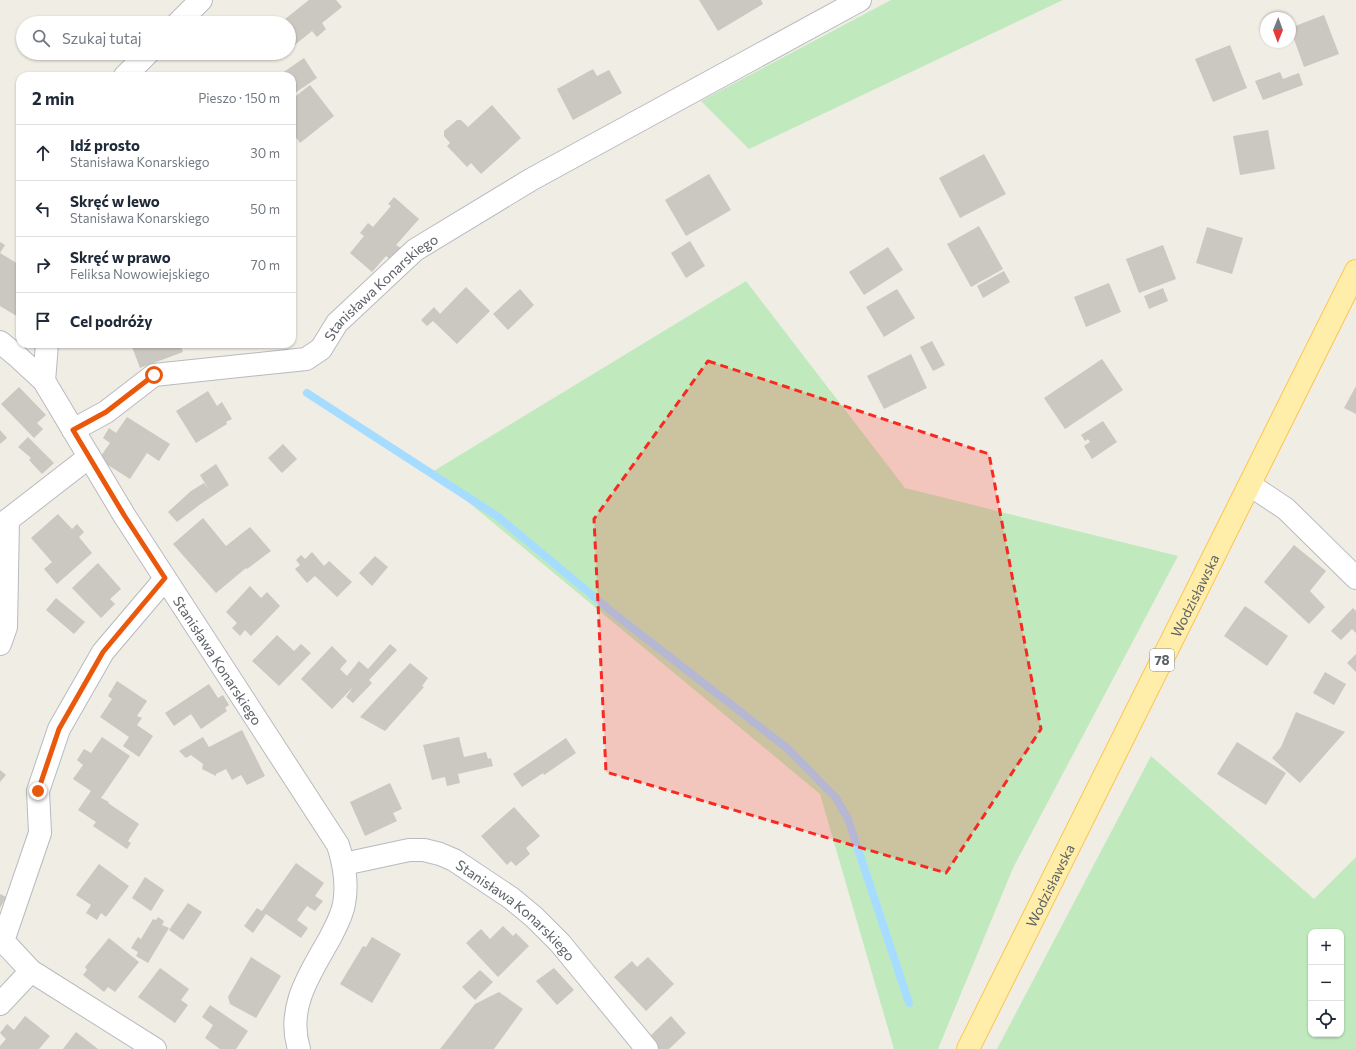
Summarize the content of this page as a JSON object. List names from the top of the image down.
{
  "streets": {
    "main road": ["Wodzisławska", "78"],
    "street": ["Stanisława Konarskiego"]
  },
  "north": "bottom",
  "page": {
    "search": "Szukaj tutaj",
    "heading": ["2 min", "Pieszo · 150 m"],
    "list": [
      ["Idź prosto", "Stanisława Konarskiego", "30 m"],
      ["Skręć w lewo", "Stanisława Konarskiego", "50 m"],
      ["Skręć w prawo", "Feliksa Nowowiejskiego", "70 m"],
      "Cel podróży"
    ],
    "map_buttons": ["+", "−"]
  }
}
